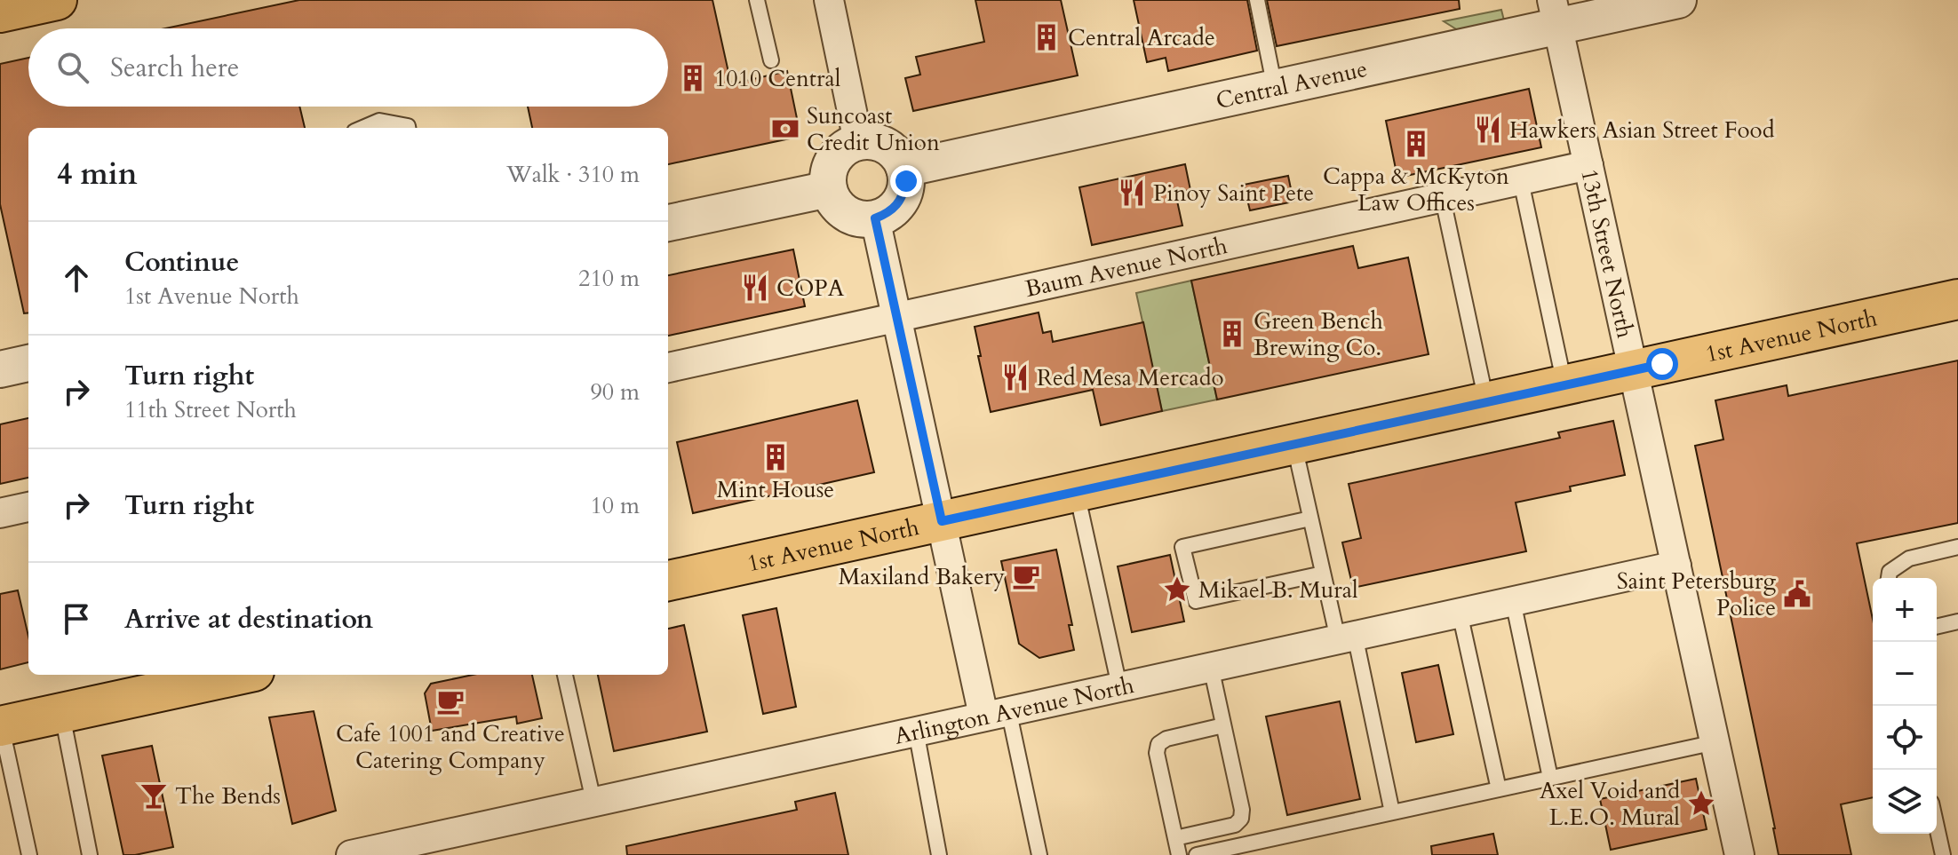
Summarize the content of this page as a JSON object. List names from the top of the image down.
{
  "streets": {
    "main road": ["1st Avenue North"],
    "street": [
      "Central Avenue",
      "13th Street North",
      "Baum Avenue North",
      "Arlington Avenue North"
    ]
  },
  "crossings": [
    ["Central Avenue", "13th Street North"],
    ["13th Street North", "Baum Avenue North"],
    ["13th Street North", "1st Avenue North"],
    ["13th Street North", "Arlington Avenue North"]
  ],
  "places": {
    "building": [
      "Central Arcade",
      "1010 Central",
      "Cappa & McKyton Law Offices",
      "Green Bench Brewing Co.",
      "Mint House"
    ],
    "bank": ["Suncoast Credit Union"],
    "restaurant": [
      "Hawkers Asian Street Food",
      "Pinoy Saint Pete",
      "COPA",
      "Red Mesa Mercado"
    ],
    "cafe": ["Maxiland Bakery", "Cafe 1001 and Creative Catering Company"],
    "place": ["Mikael B. Mural", "Axel Void and L.E.O. Mural"],
    "public building": ["Saint Petersburg Police"],
    "bar": ["The Bends"]
  },
  "page": {
    "search": "Search here",
    "heading": ["4 min", "Walk · 310 m"],
    "list": [
      ["Continue", "1st Avenue North", "210 m"],
      ["Turn right", "11th Street North", "90 m"],
      ["Turn right", "10 m"],
      "Arrive at destination"
    ],
    "map_buttons": ["+", "−"]
  }
}
